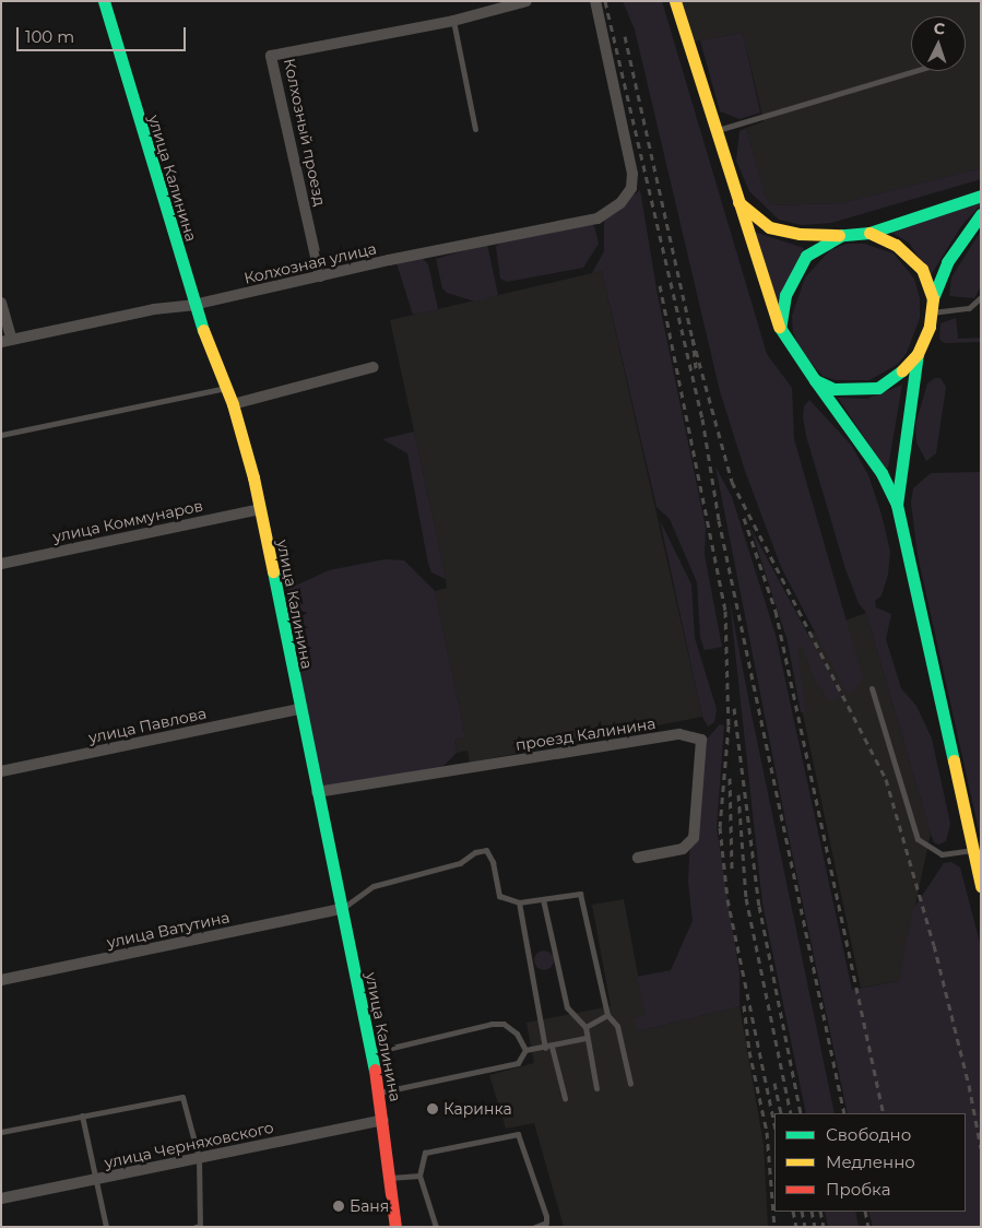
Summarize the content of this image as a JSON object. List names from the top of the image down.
{
  "streets": {
    "street": [
      "Колхозный проезд",
      "улица Калинина",
      "Колхозная улица",
      "улица Коммунаров",
      "улица Павлова",
      "проезд Калинина",
      "улица Ватутина",
      "улица Черняховского"
    ]
  },
  "crossings": [
    ["Колхозный проезд", "Колхозная улица"],
    ["улица Калинина", "Колхозная улица"],
    ["улица Калинина", "улица Коммунаров"],
    ["улица Калинина", "улица Павлова"],
    ["улица Калинина", "проезд Калинина"],
    ["улица Калинина", "улица Ватутина"],
    ["улица Калинина", "улица Черняховского"]
  ],
  "places": ["Каринка", "Баня"],
  "legend": ["Свободно", "Медленно", "Пробка"],
  "scale_bar": "100 m",
  "north": "top"
}
